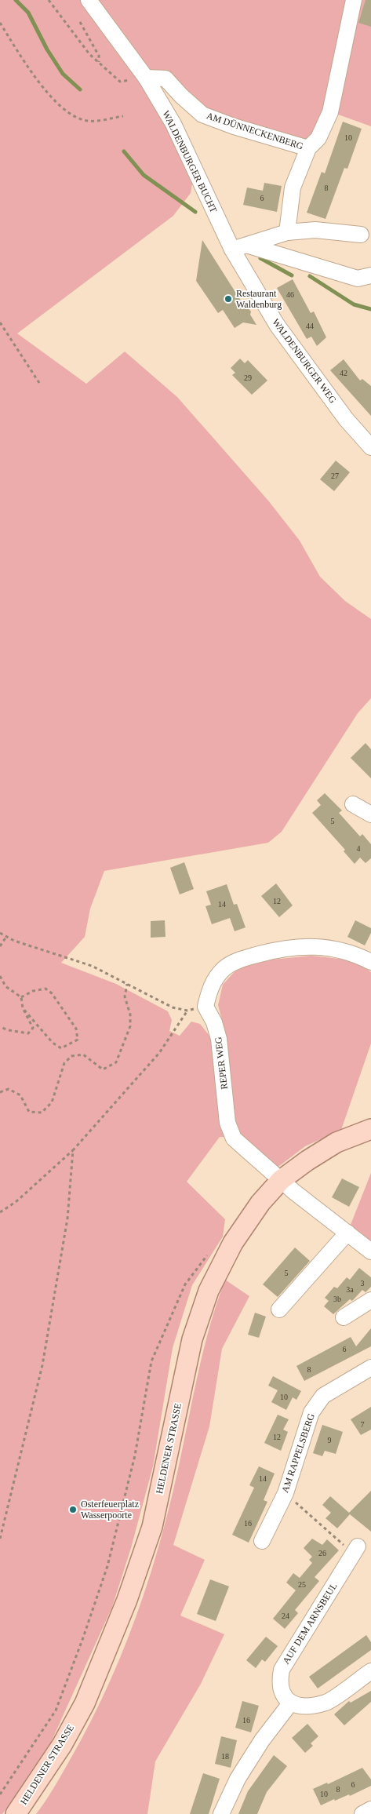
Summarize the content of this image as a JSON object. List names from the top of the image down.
{
  "streets": {
    "main road": ["HELDENER STRASSE"],
    "street": [
      "AM DÜNNECKENBERG",
      "WALDENBURGER BUCHT",
      "WALDENBURGER WEG",
      "REPER WEG",
      "AM RAPPELSBERG",
      "AUF DEM ARNSBEUL"
    ]
  },
  "crossings": [
    ["AM DÜNNECKENBERG", "WALDENBURGER BUCHT"],
    ["WALDENBURGER BUCHT", "WALDENBURGER WEG"],
    ["REPER WEG", "HELDENER STRASSE"]
  ],
  "places": ["Restaurant Waldenburg", "Osterfeuerplatz Wasserpoorte"],
  "house_numbers": [
    "10",
    "8",
    "6",
    "46",
    "44",
    "42",
    "29",
    "27",
    "5",
    "4",
    "12",
    "14",
    "5",
    "3",
    "3a",
    "3b",
    "6",
    "8",
    "10",
    "7",
    "12",
    "9",
    "14",
    "16",
    "26",
    "25",
    "24",
    "16",
    "18",
    "6",
    "8",
    "10"
  ]
}
